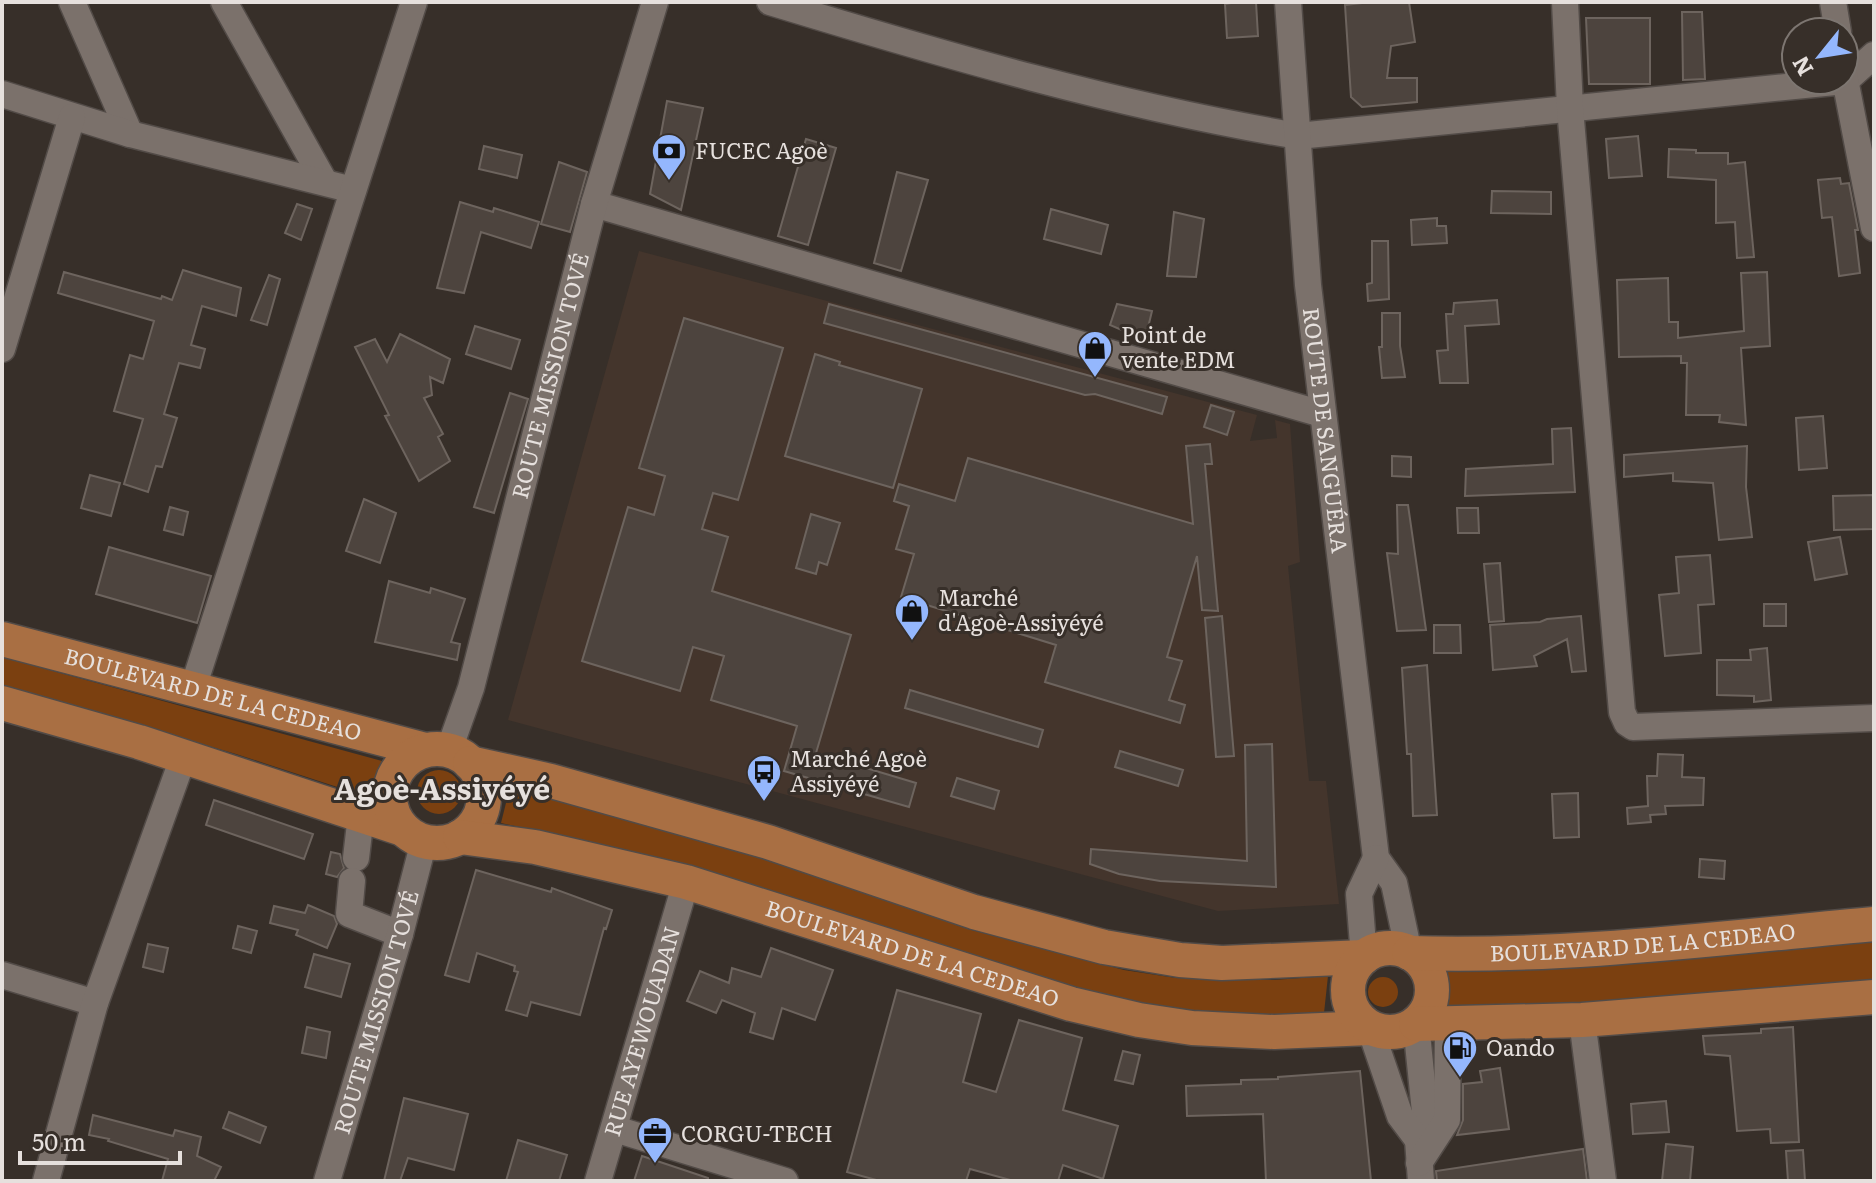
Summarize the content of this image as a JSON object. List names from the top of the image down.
{
  "streets": {
    "main road": ["BOULEVARD DE LA CEDEAO"],
    "street": ["ROUTE MISSION TOVÉ", "ROUTE DE SANGUÉRA", "RUE AYEWOUADAN"]
  },
  "crossings": [
    ["ROUTE MISSION TOVÉ", "BOULEVARD DE LA CEDEAO"],
    ["ROUTE DE SANGUÉRA", "BOULEVARD DE LA CEDEAO"],
    ["BOULEVARD DE LA CEDEAO", "RUE AYEWOUADAN"]
  ],
  "districts": ["Agoè-Assiyéyé"],
  "places": {
    "bank": ["FUCEC Agoè"],
    "shop": ["Point de vente EDM", "Marché d'Agoè-Assiyéyé"],
    "bus stop": ["Marché Agoè Assiyéyé"],
    "fuel station": ["Oando"],
    "office": ["CORGU-TECH"]
  },
  "scale_bar": "50 m",
  "north": "bottom left"
}
